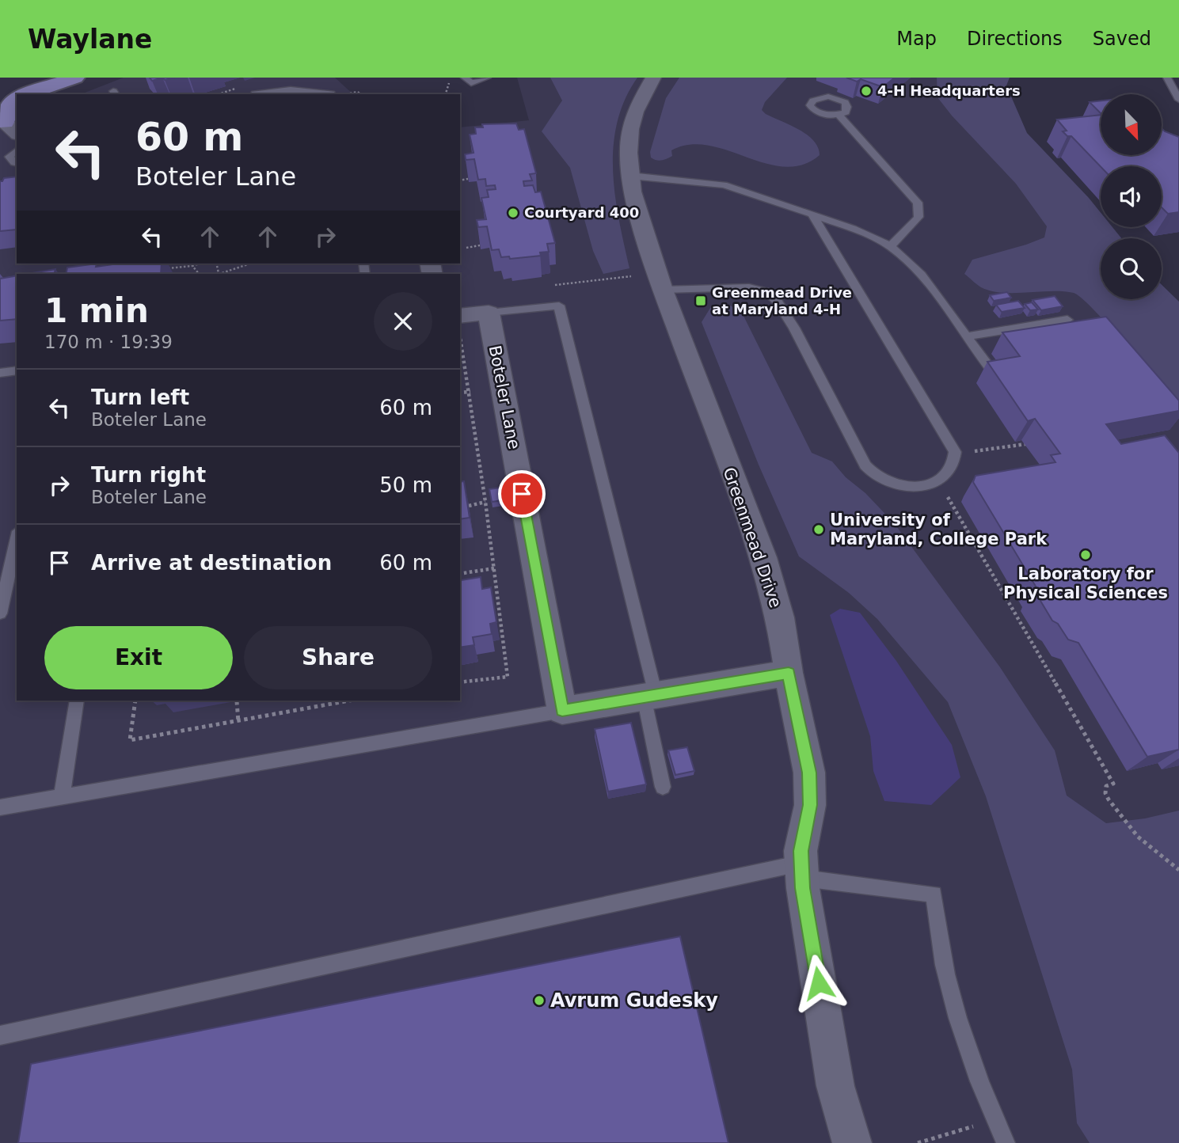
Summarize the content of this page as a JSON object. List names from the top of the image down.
{
  "streets": {
    "street": ["Boteler Lane", "Greenmead Drive"]
  },
  "places": {
    "other": [
      "4-H Headquarters",
      "Courtyard 400",
      "University of Maryland, College Park",
      "Laboratory for Physical Sciences",
      "Avrum Gudesky"
    ],
    "transit": ["Greenmead Drive at Maryland 4-H"]
  },
  "north": "bottom right",
  "page": {
    "header": "Waylane",
    "nav": ["Map", "Directions", "Saved"],
    "turn": ["60 m", "Boteler Lane"],
    "heading": ["1 min", "170 m · 19:39"],
    "list": [
      {
        "name": "Turn left",
        "note": "Boteler Lane",
        "value": "60 m"
      },
      {
        "name": "Turn right",
        "note": "Boteler Lane",
        "value": "50 m"
      },
      {
        "name": "Arrive at destination",
        "value": "60 m"
      }
    ],
    "buttons": ["Exit", "Share"]
  }
}
